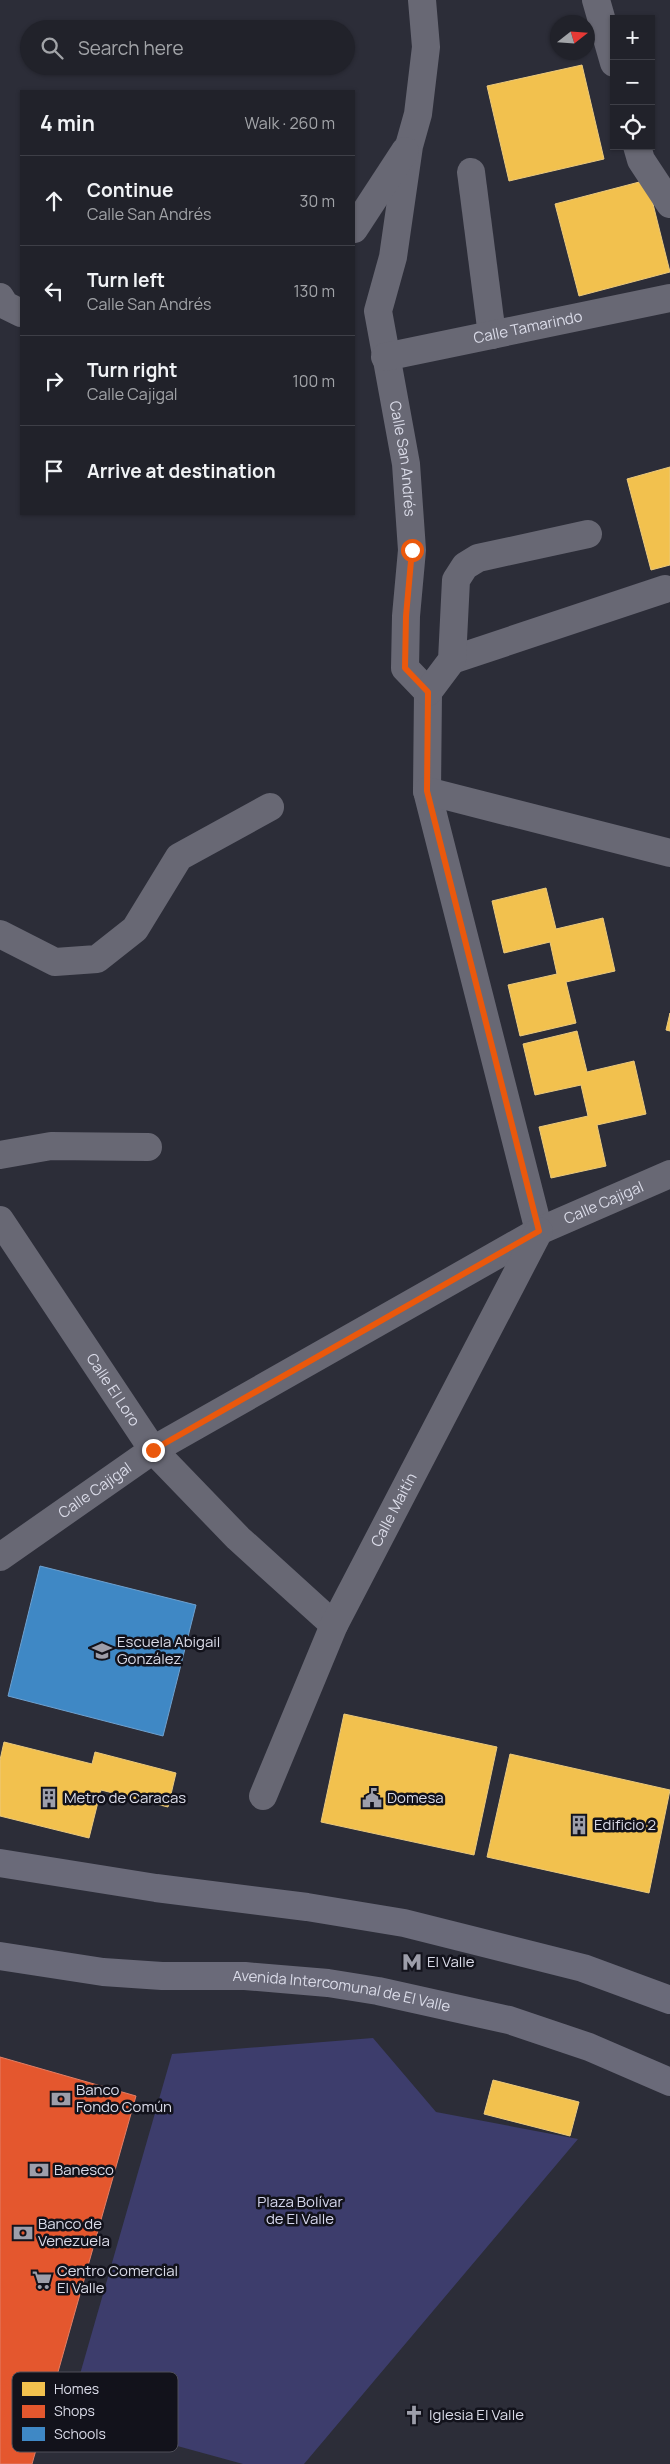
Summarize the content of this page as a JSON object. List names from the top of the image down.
{
  "streets": {
    "main road": ["Avenida Intercomunal de El Valle"],
    "street": [
      "Calle Tamarindo",
      "Calle San Andrés",
      "Calle Cajigal",
      "Calle El Loro",
      "Calle Maitín"
    ]
  },
  "crossings": [
    ["Calle Tamarindo", "Calle San Andrés"],
    ["Calle Cajigal", "Calle El Loro"],
    ["Calle Cajigal", "Calle Maitín"],
    ["Calle El Loro", "Calle Maitín"]
  ],
  "parks": ["Plaza Bolívar de El Valle"],
  "places": {
    "school or university": ["Escuela Abigail González"],
    "building": ["Metro de Caracas", "Edificio 2"],
    "public building": ["Domesa"],
    "metro station": ["El Valle"],
    "bank": ["Banco Fondo Común", "Banesco", "Banco de Venezuela"],
    "supermarket": ["Centro Comercial El Valle"],
    "church": ["Iglesia El Valle"]
  },
  "legend": ["Homes", "Shops", "Schools"],
  "north": "right",
  "page": {
    "map_buttons": ["+", "−"],
    "search": "Search here",
    "heading": ["4 min", "Walk · 260 m"],
    "list": [
      ["Continue", "Calle San Andrés", "30 m"],
      ["Turn left", "Calle San Andrés", "130 m"],
      ["Turn right", "Calle Cajigal", "100 m"],
      "Arrive at destination"
    ]
  }
}
